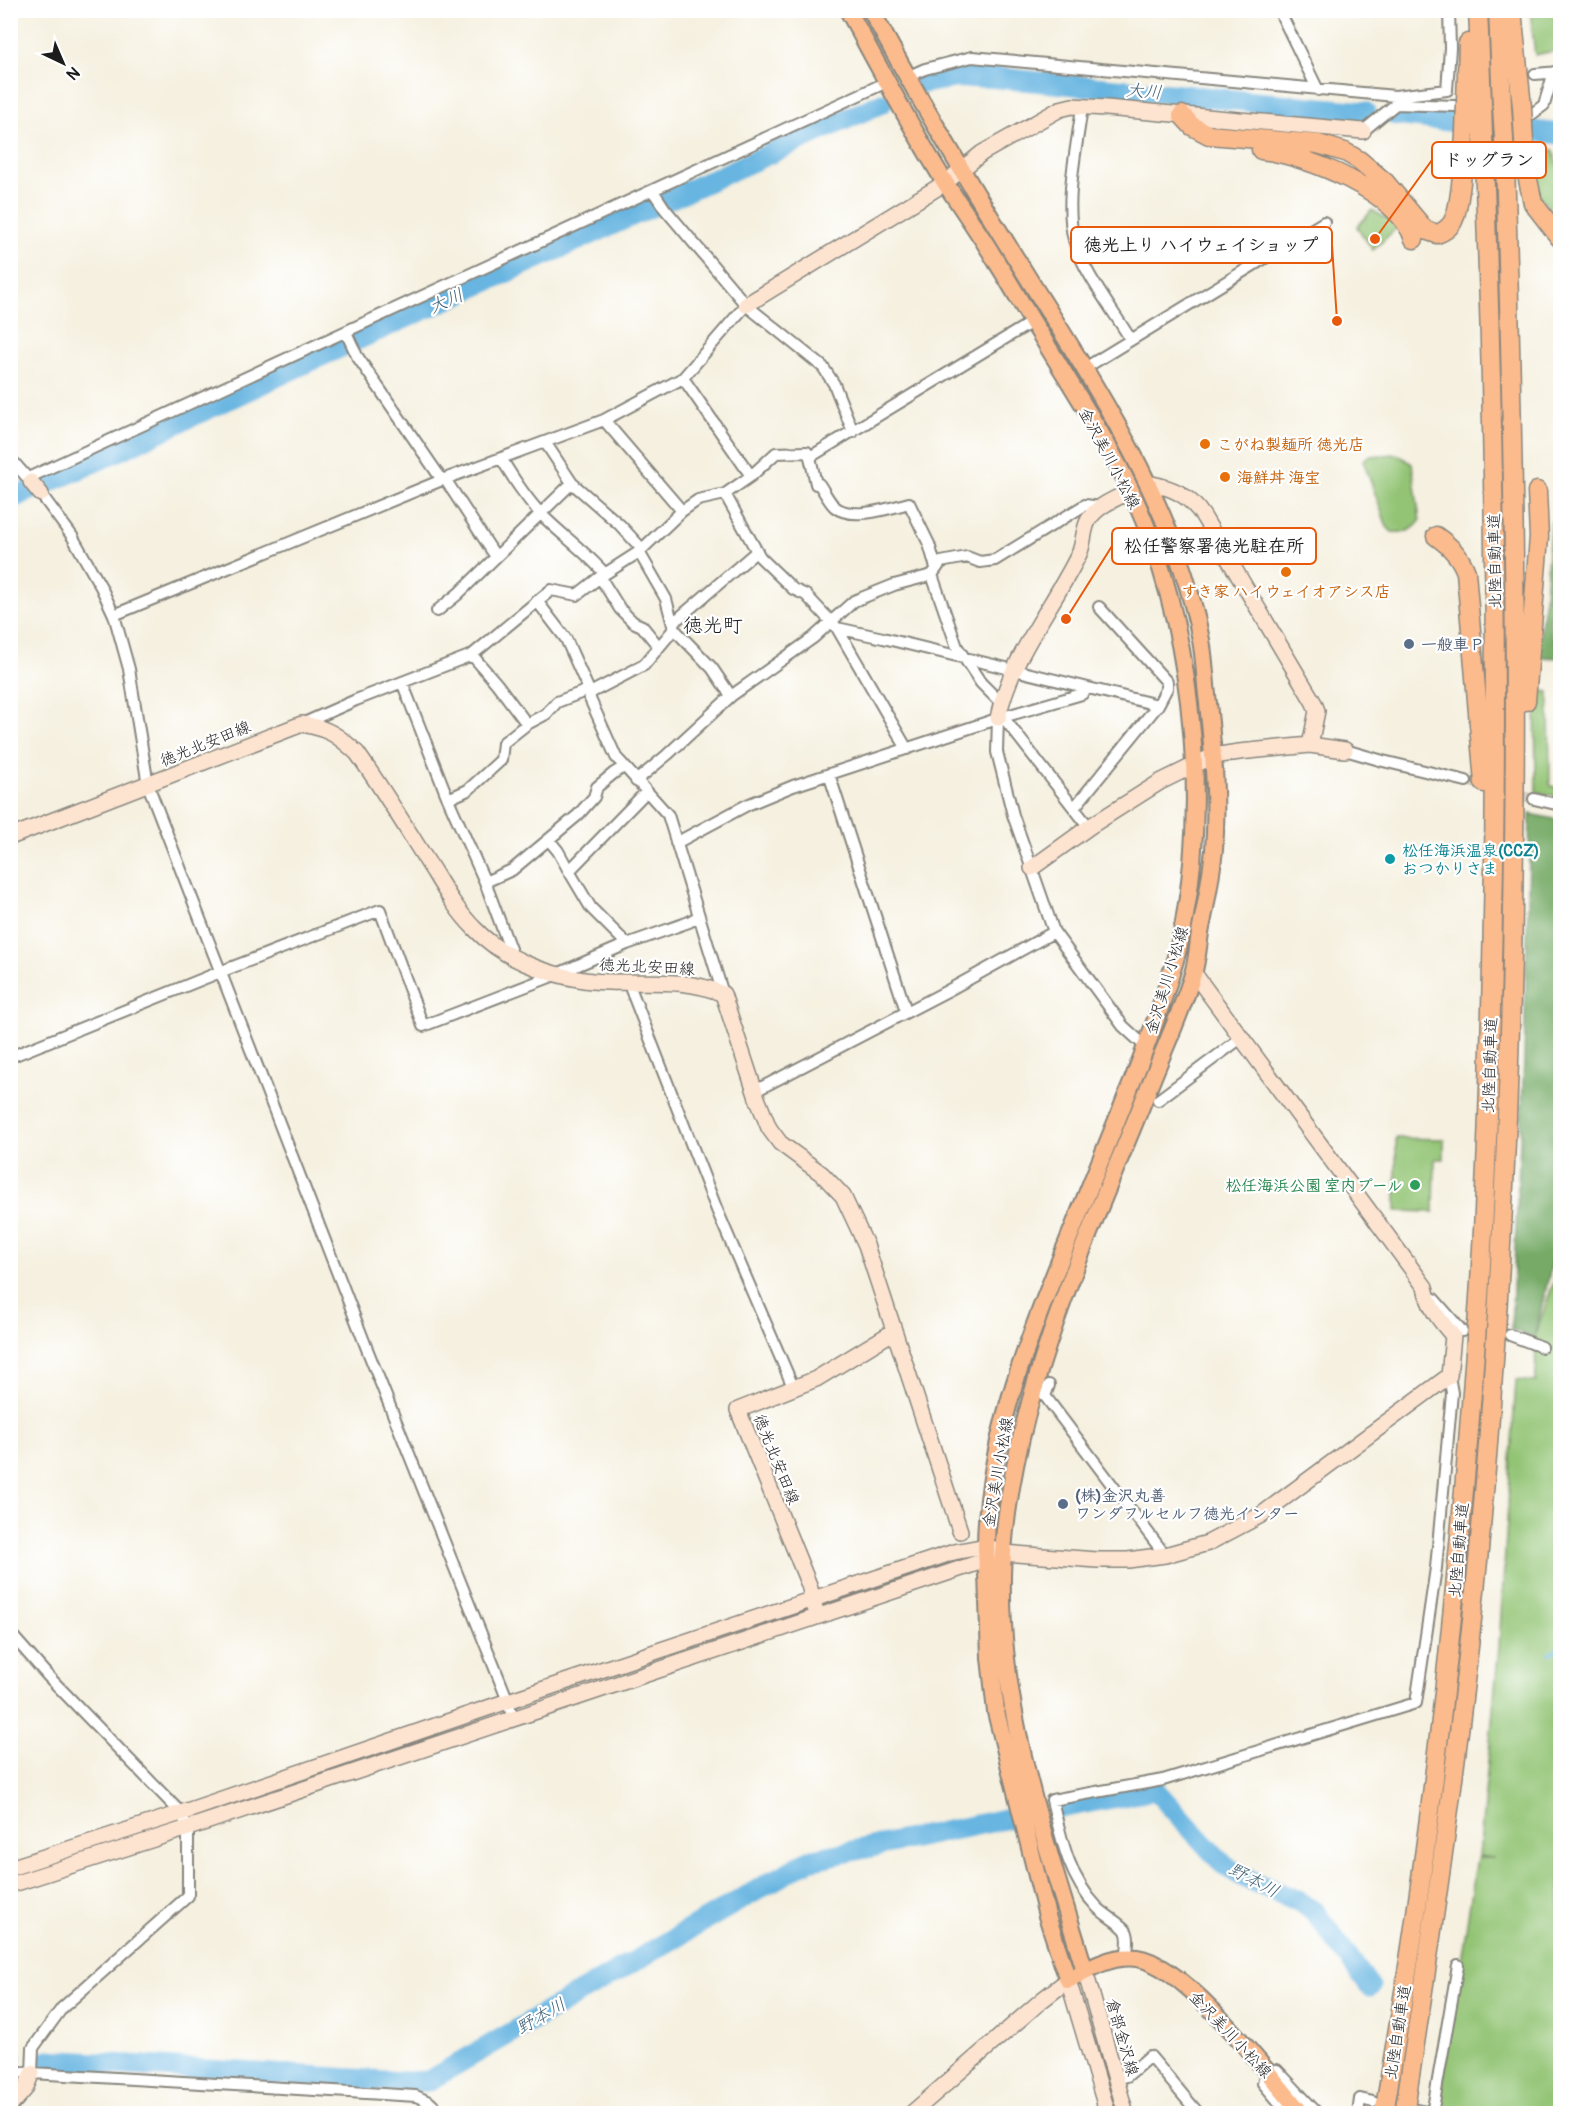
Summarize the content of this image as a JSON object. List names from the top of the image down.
{
  "streets": {
    "highway": ["北陸自動車道"],
    "main road": ["金沢美川小松線"],
    "street": ["徳光北安田線", "倉部金沢線"]
  },
  "crossings": [
    ["金沢美川小松線", "倉部金沢線"]
  ],
  "districts": ["徳光町"],
  "water": ["大川", "野本川"],
  "places": [
    "ドッグラン",
    "徳光上り ハイウェイショップ",
    "こがね製麺所 徳光店",
    "海鮮丼 海宝",
    "すき家 ハイウェイオアシス店",
    "松任警察署徳光駐在所",
    "一般車Ｐ",
    "松任海浜温泉(CCZ) おつかりさま",
    "松任海浜公園 室内プール",
    "(株)金沢丸善 ワンダフルセルフ徳光インター"
  ],
  "north": "bottom right"
}
